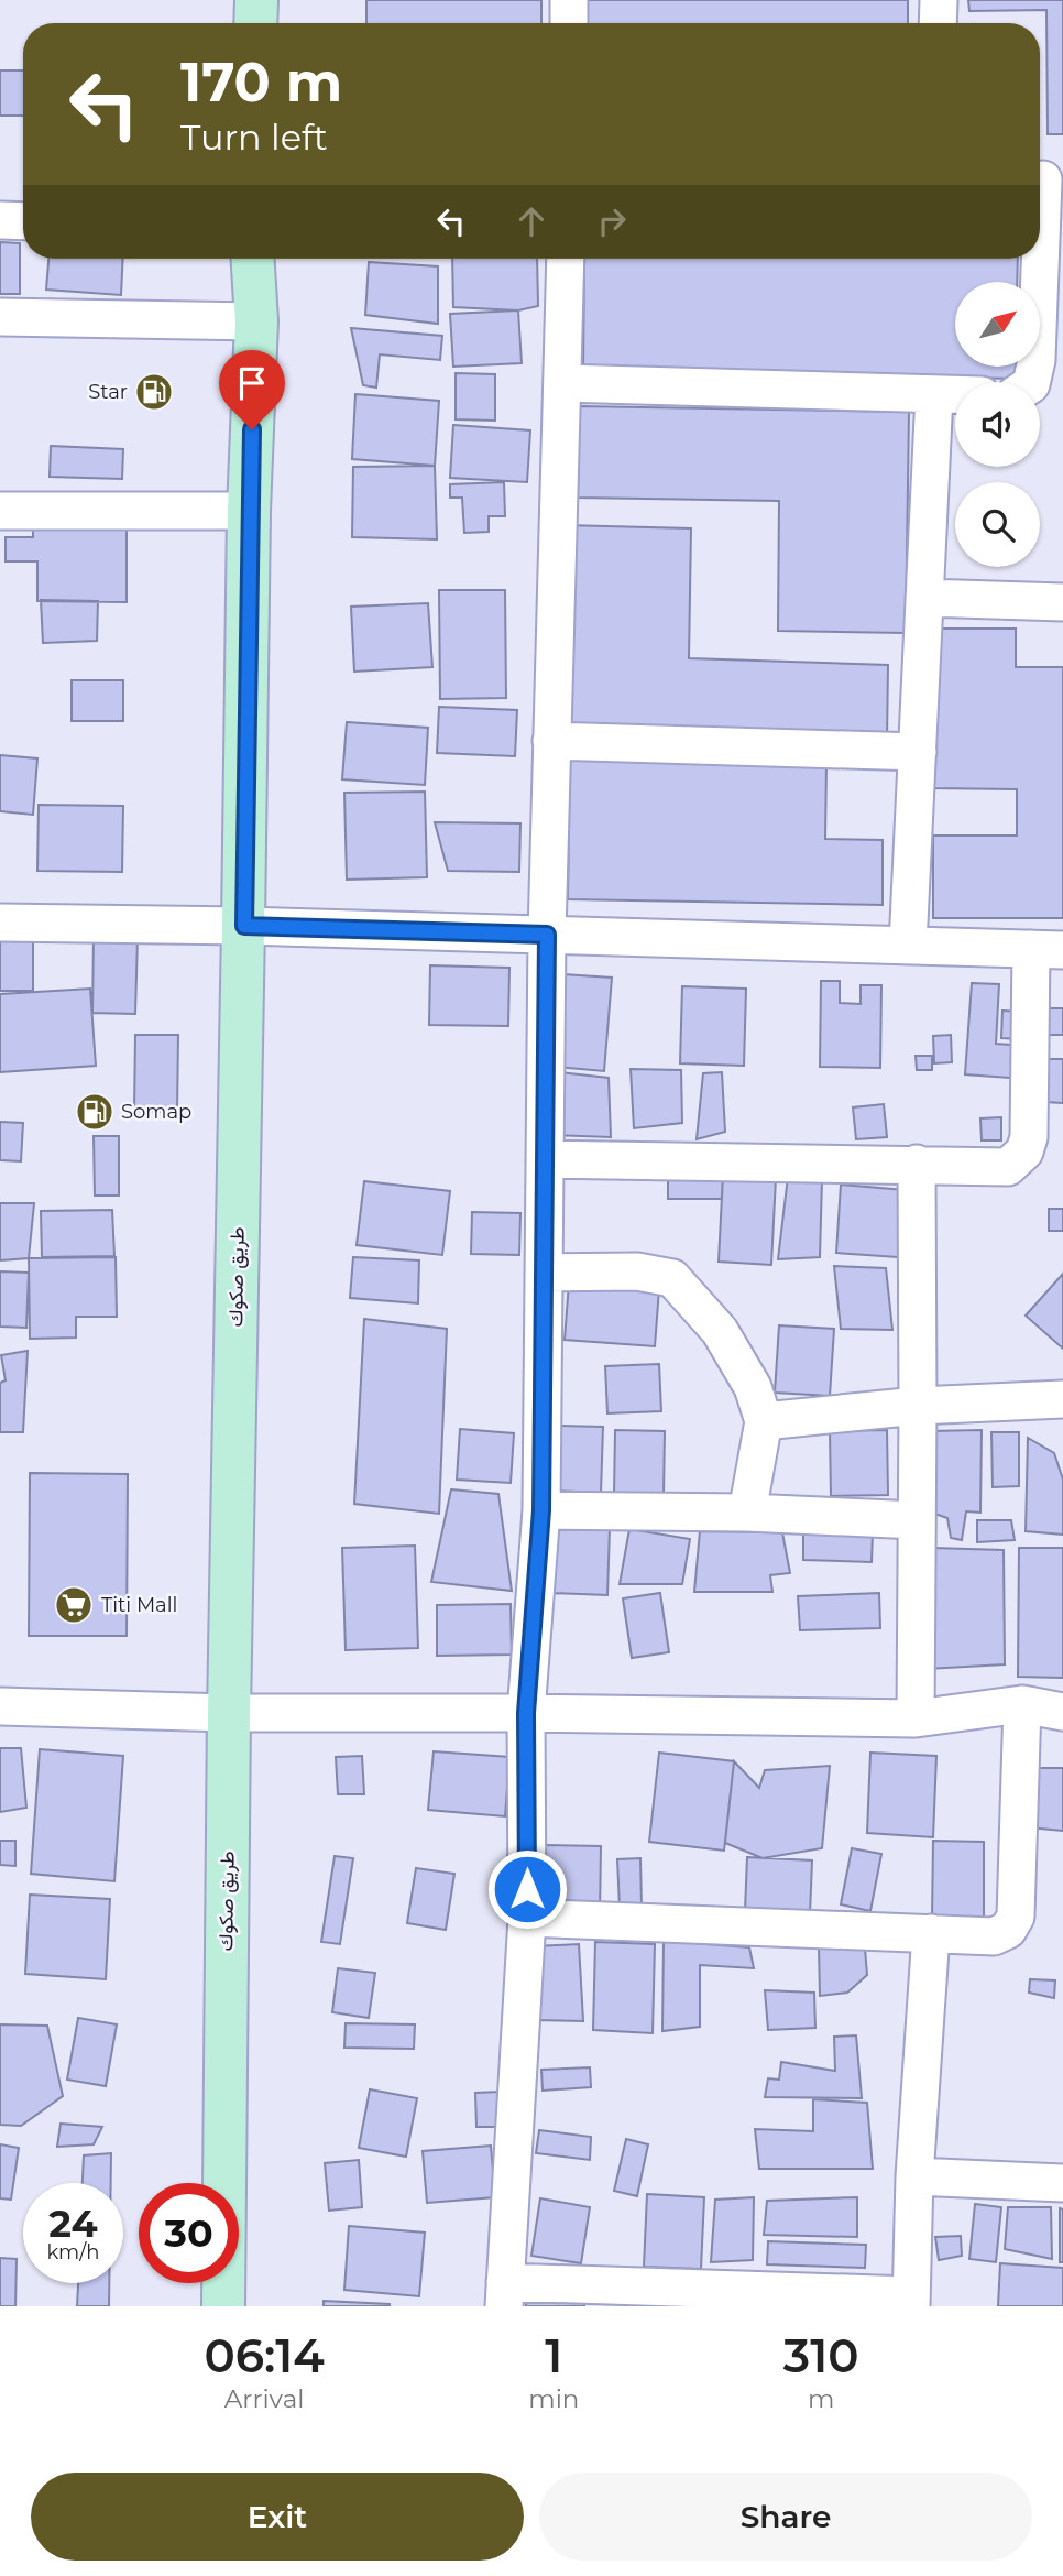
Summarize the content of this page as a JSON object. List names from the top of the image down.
{
  "streets": {
    "street": ["طريق صكوك"]
  },
  "places": {
    "fuel station": ["Star", "Somap"],
    "supermarket": ["Titi Mall"]
  },
  "north": "top right",
  "page": {
    "turn": ["170 m", "Turn left"],
    "speed": "24 km/h",
    "limit": "30",
    "eta": [
      "06:14",
      "Arrival",
      "1",
      "min",
      "310",
      "m"
    ],
    "buttons": ["Exit", "Share"]
  }
}
